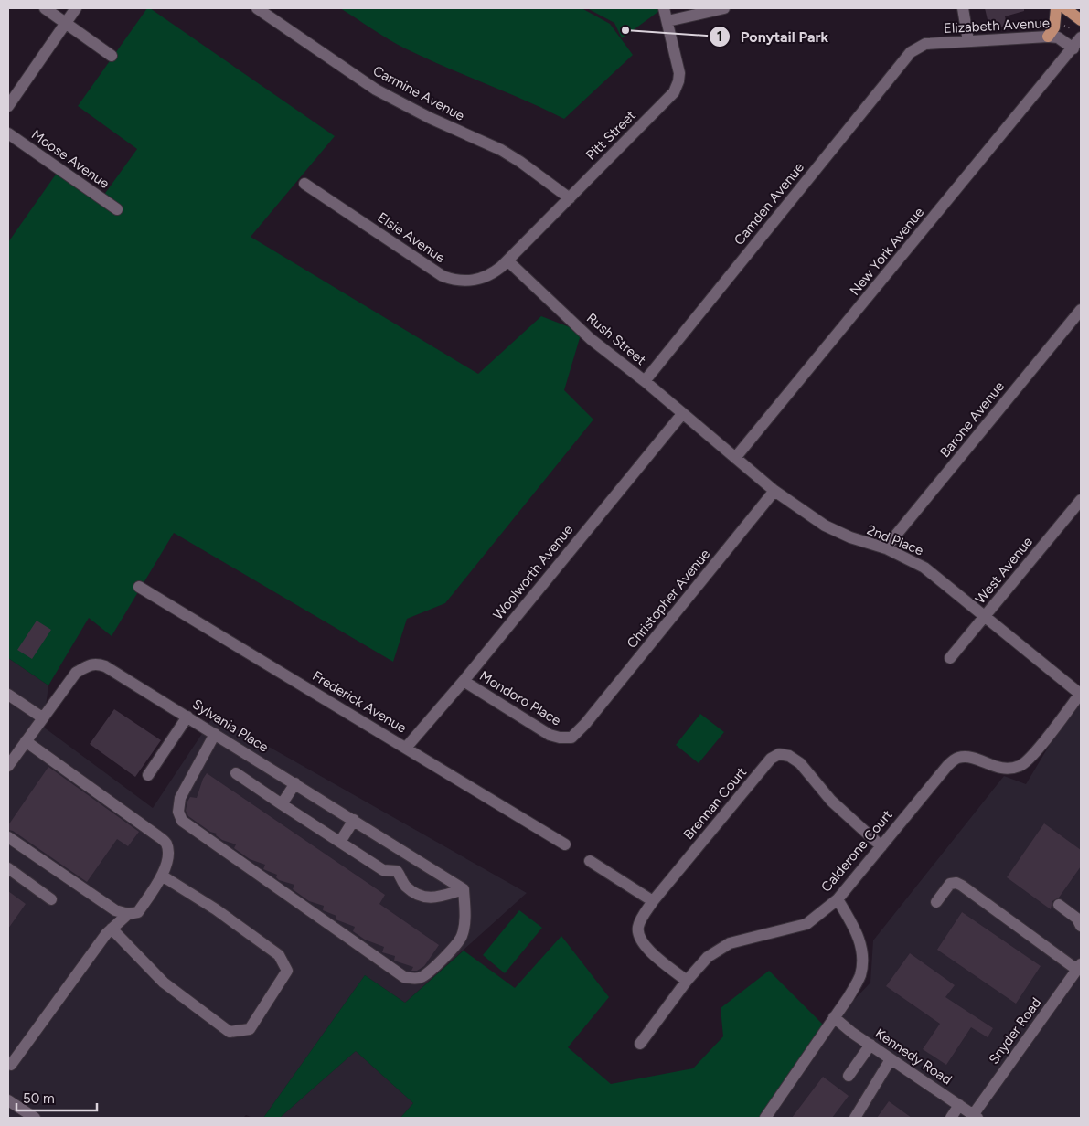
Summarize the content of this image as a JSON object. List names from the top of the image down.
{
  "streets": {
    "street": [
      "Elizabeth Avenue",
      "Carmine Avenue",
      "Pitt Street",
      "Moose Avenue",
      "Camden Avenue",
      "Elsie Avenue",
      "New York Avenue",
      "Rush Street",
      "Barone Avenue",
      "2nd Place",
      "West Avenue",
      "Woolworth Avenue",
      "Christopher Avenue",
      "Mondoro Place",
      "Frederick Avenue",
      "Sylvania Place",
      "Brennan Court",
      "Calderone Court",
      "Snyder Road",
      "Kennedy Road"
    ]
  },
  "crossings": [
    ["Elizabeth Avenue", "Camden Avenue"],
    ["Elizabeth Avenue", "New York Avenue"],
    ["Carmine Avenue", "Pitt Street"],
    ["Pitt Street", "Elsie Avenue"],
    ["Pitt Street", "Rush Street"],
    ["Camden Avenue", "Rush Street"],
    ["Elsie Avenue", "Rush Street"],
    ["New York Avenue", "Rush Street"],
    ["New York Avenue", "2nd Place"],
    ["Rush Street", "2nd Place"],
    ["Rush Street", "Woolworth Avenue"],
    ["Barone Avenue", "2nd Place"],
    ["2nd Place", "West Avenue"],
    ["2nd Place", "Christopher Avenue"],
    ["2nd Place", "Calderone Court"],
    ["Woolworth Avenue", "Mondoro Place"],
    ["Woolworth Avenue", "Frederick Avenue"],
    ["Christopher Avenue", "Mondoro Place"],
    ["Brennan Court", "Calderone Court"],
    ["Snyder Road", "Kennedy Road"]
  ],
  "places": ["Ponytail Park"],
  "scale_bar": "50 m"
}
